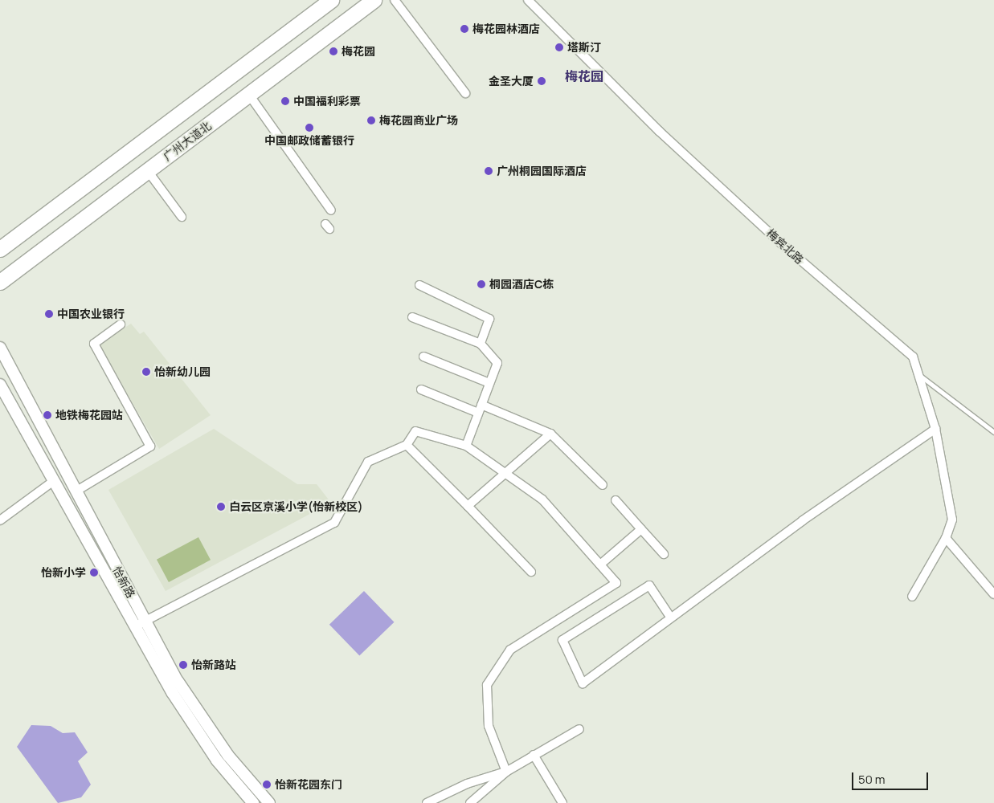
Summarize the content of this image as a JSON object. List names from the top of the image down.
{
  "streets": {
    "highway": ["广州大道北"],
    "main road": ["怡新路"],
    "street": ["梅宾北路"]
  },
  "districts": ["梅花园"],
  "places": [
    "梅花园林酒店",
    "塔斯汀",
    "梅花园",
    "金圣大厦",
    "中国福利彩票",
    "梅花园商业广场",
    "中国邮政储蓄银行",
    "广州桐园国际酒店",
    "桐园酒店C栋",
    "中国农业银行",
    "怡新幼儿园",
    "地铁梅花园站",
    "白云区京溪小学(怡新校区)",
    "怡新小学",
    "怡新路站",
    "怡新花园东门"
  ],
  "scale_bar": "50 m"
}
